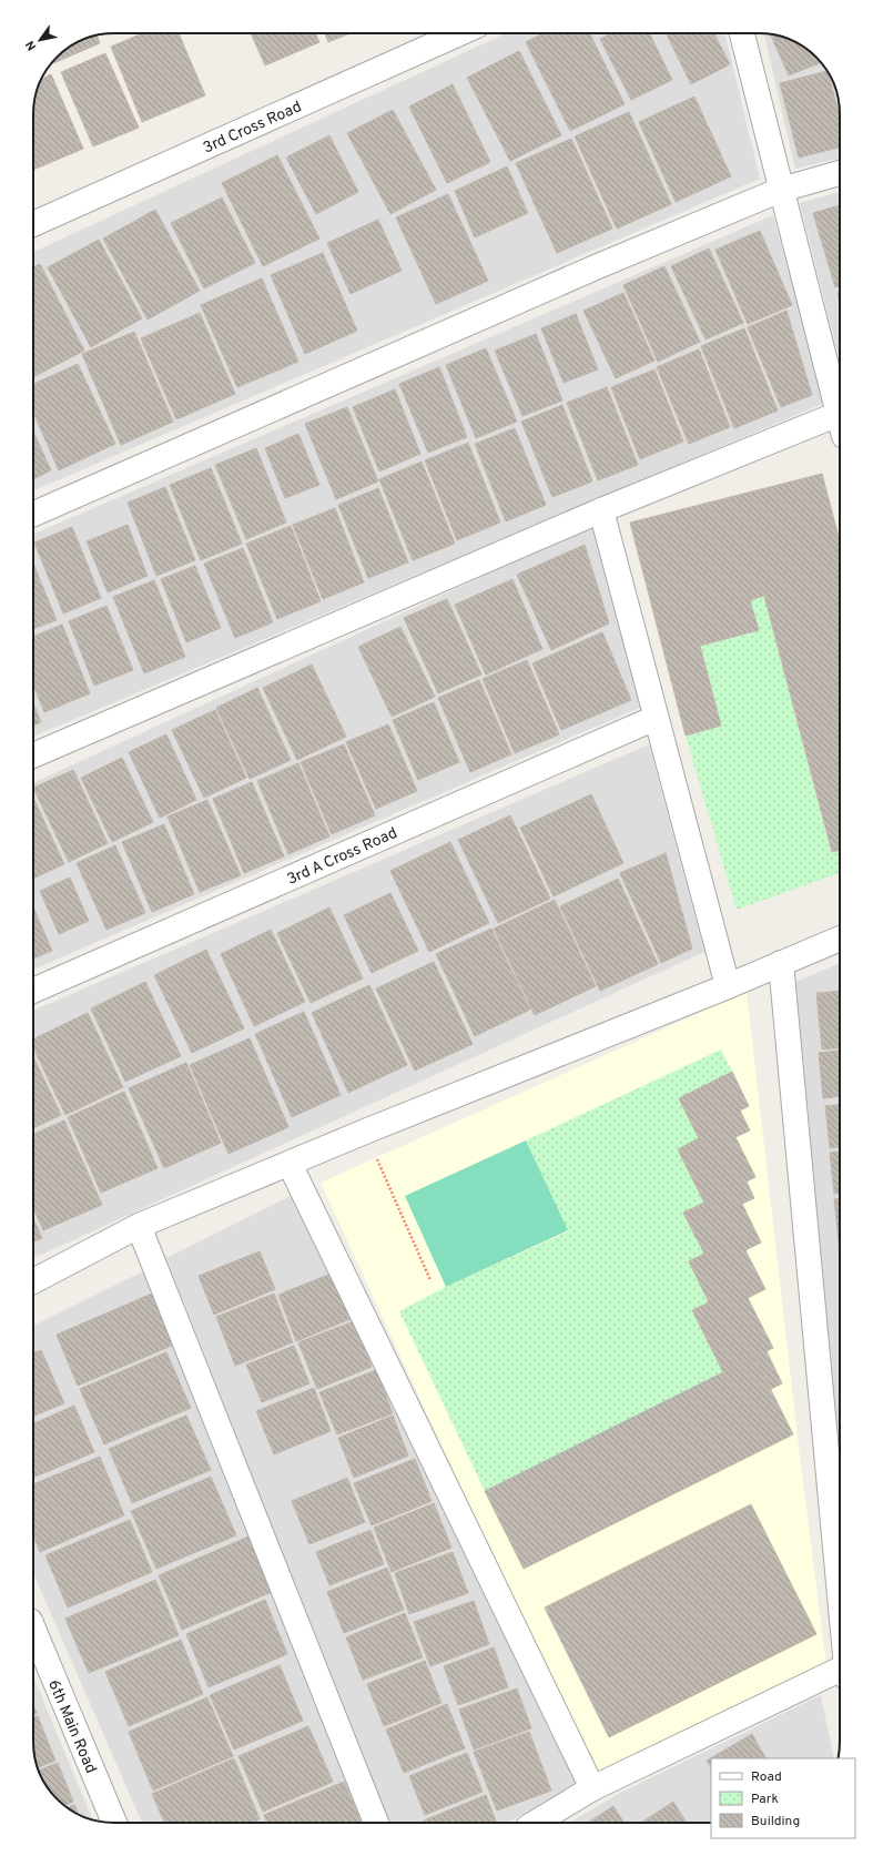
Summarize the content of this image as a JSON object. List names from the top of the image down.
{
  "streets": {
    "street": ["3rd Cross Road", "3rd A Cross Road", "6th Main Road"]
  },
  "legend": ["Road", "Park", "Building"],
  "north": "bottom left"
}
